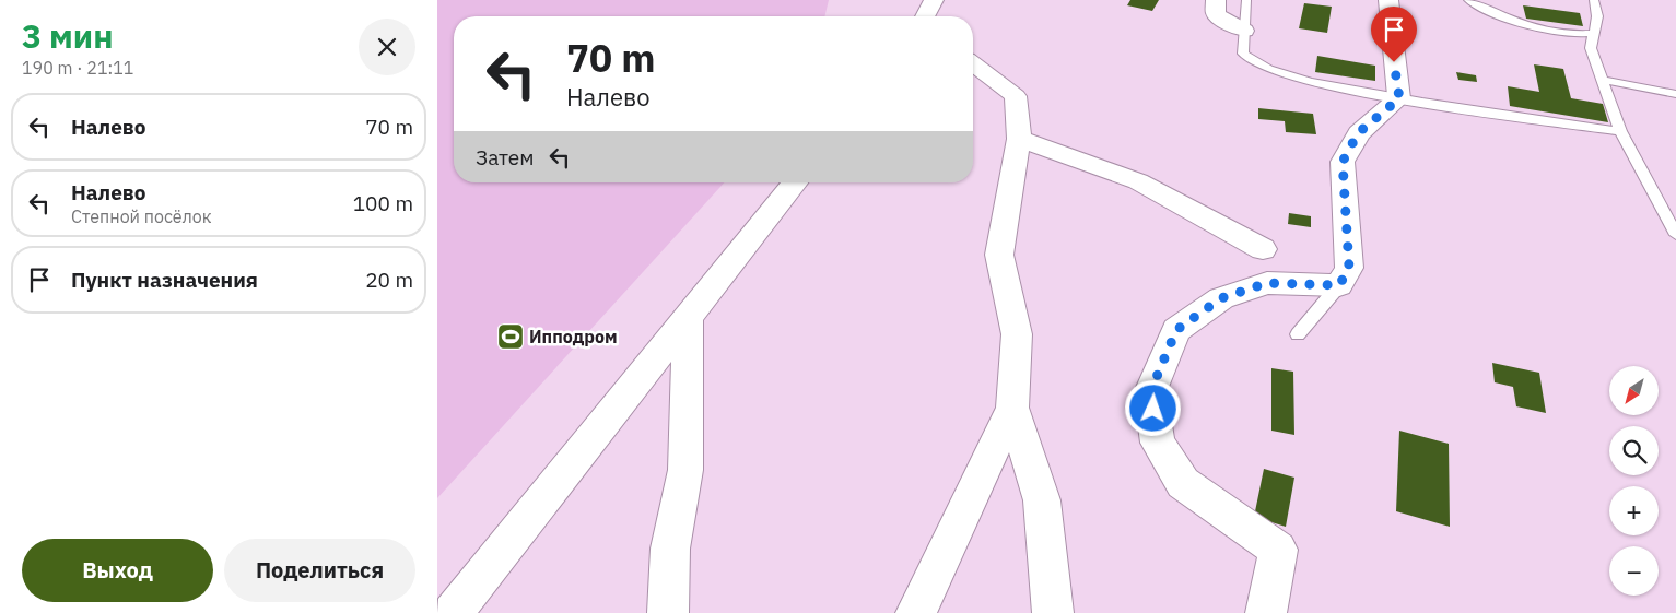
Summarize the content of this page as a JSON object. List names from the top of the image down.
{
  "places": {
    "sports": ["Ипподром"]
  },
  "north": "bottom left",
  "page": {
    "heading": ["3 мин", "190 m · 21:11"],
    "turn": ["70 m", "Налево"],
    "list": [
      {
        "name": "Налево",
        "value": "70 m"
      },
      {
        "name": "Налево",
        "note": "Степной посёлок",
        "value": "100 m"
      },
      {
        "name": "Пункт назначения",
        "value": "20 m"
      }
    ],
    "then": "Затем",
    "map_buttons": ["+", "−"],
    "buttons": ["Выход", "Поделиться"]
  }
}
